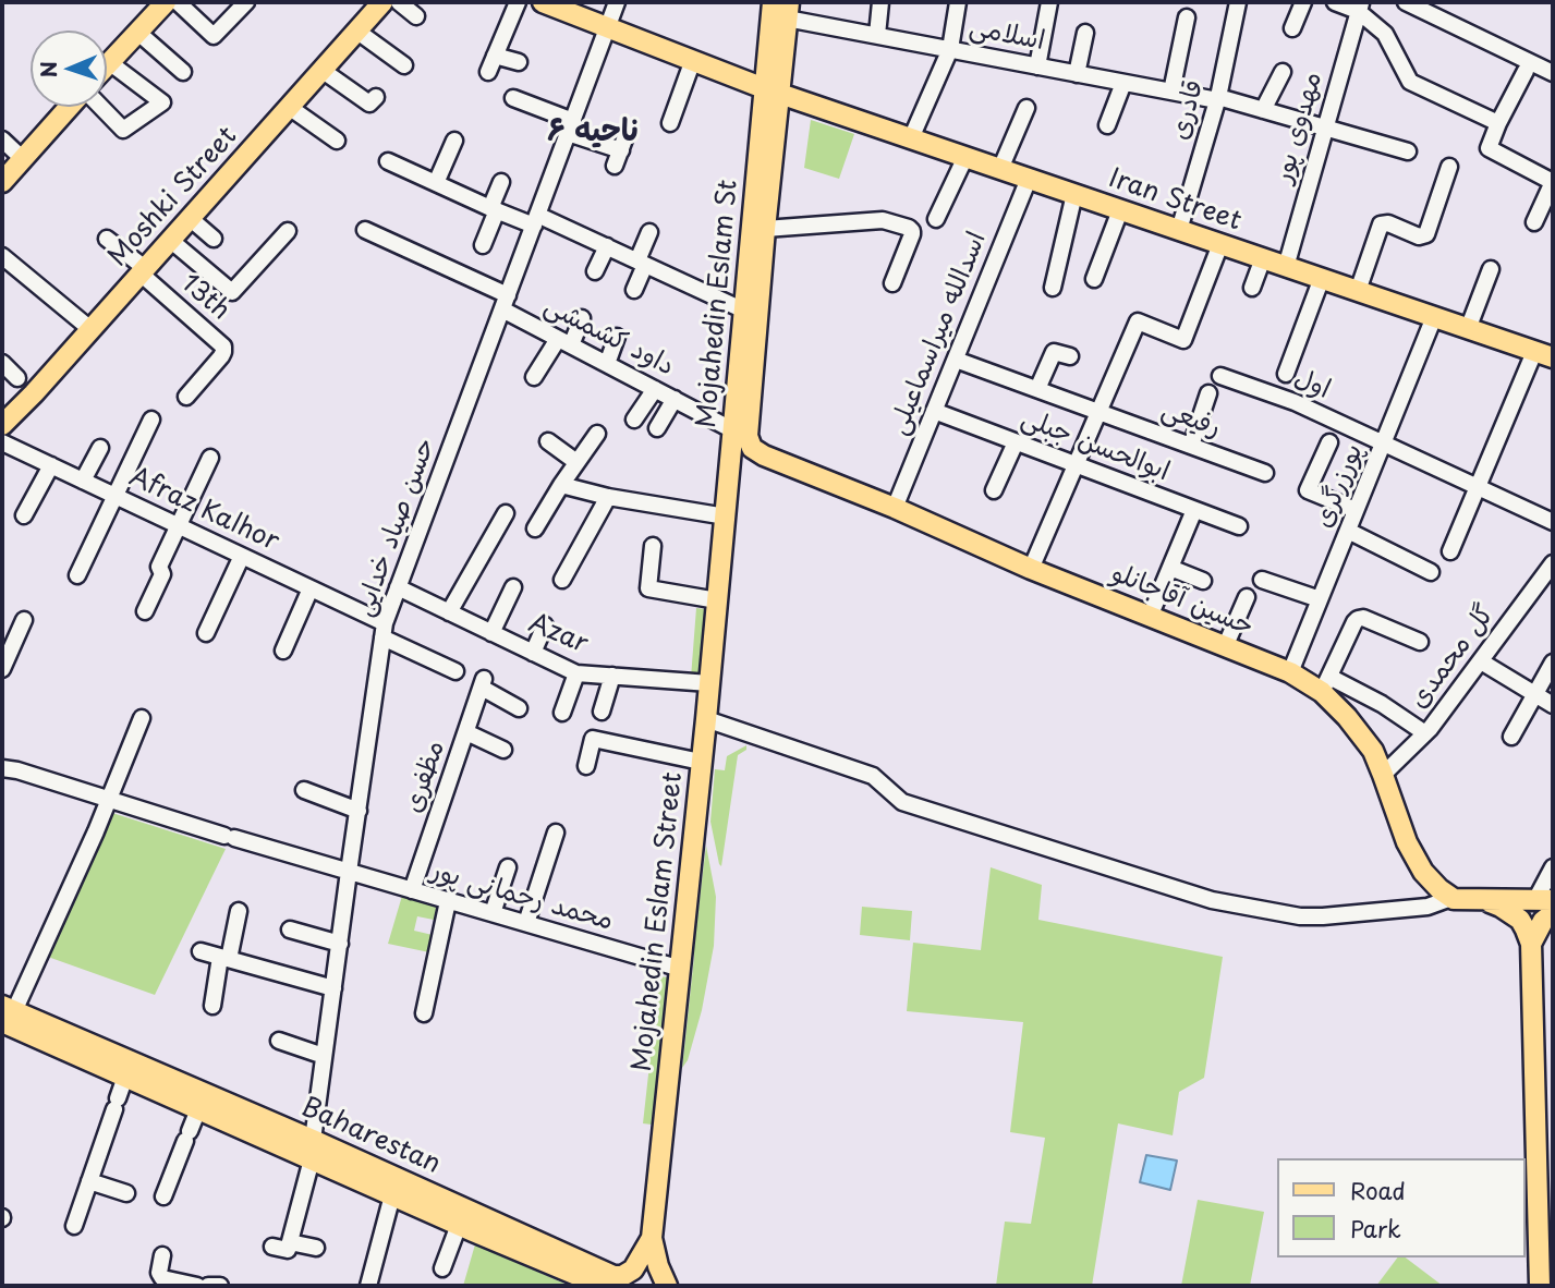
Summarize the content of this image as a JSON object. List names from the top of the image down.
{
  "streets": {
    "main road": [
      "Moshki Street",
      "Iran Street",
      "Mojahedin Eslam St",
      "حسین آقاجانلو",
      "Mojahedin Eslam Street",
      "Baharestan"
    ],
    "street": [
      "اسلامی",
      "قادرى",
      "مهدوی پور",
      "13th",
      "اسدالله میراسماعیلی",
      "داود کشمشی",
      "اول",
      "رفیعی",
      "ابوالحسن جبلی",
      "پورزرگری",
      "Afraz Kalhor",
      "حسن صیاد خدایی",
      "Azar",
      "گل محمدی",
      "مظفری",
      "محمد رحمانی پور"
    ]
  },
  "crossings": [
    ["اسلامی", "قادرى"],
    ["اسلامی", "مهدوی پور"],
    ["اسلامی", "Mojahedin Eslam St"],
    ["قادرى", "Iran Street"],
    ["مهدوی پور", "Iran Street"],
    ["Moshki Street", "13th"],
    ["Iran Street", "Mojahedin Eslam St"],
    ["Iran Street", "اسدالله میراسماعیلی"],
    ["Iran Street", "پورزرگری"],
    ["Iran Street", "حسن صیاد خدایی"],
    ["Mojahedin Eslam St", "داود کشمشی"],
    ["Mojahedin Eslam St", "Mojahedin Eslam Street"],
    ["اسدالله میراسماعیلی", "رفیعی"],
    ["اسدالله میراسماعیلی", "ابوالحسن جبلی"],
    ["اسدالله میراسماعیلی", "حسین آقاجانلو"],
    ["داود کشمشی", "حسن صیاد خدایی"],
    ["اول", "پورزرگری"],
    ["پورزرگری", "حسین آقاجانلو"],
    ["Afraz Kalhor", "حسن صیاد خدایی"],
    ["حسن صیاد خدایی", "Azar"],
    ["حسن صیاد خدایی", "محمد رحمانی پور"],
    ["حسن صیاد خدایی", "Baharestan"],
    ["حسین آقاجانلو", "گل محمدی"],
    ["Azar", "Mojahedin Eslam Street"],
    ["مظفری", "محمد رحمانی پور"],
    ["محمد رحمانی پور", "Mojahedin Eslam Street"],
    ["Mojahedin Eslam Street", "Baharestan"]
  ],
  "districts": ["ناحیه ۶"],
  "legend": ["Road", "Park"],
  "north": "left"
}
